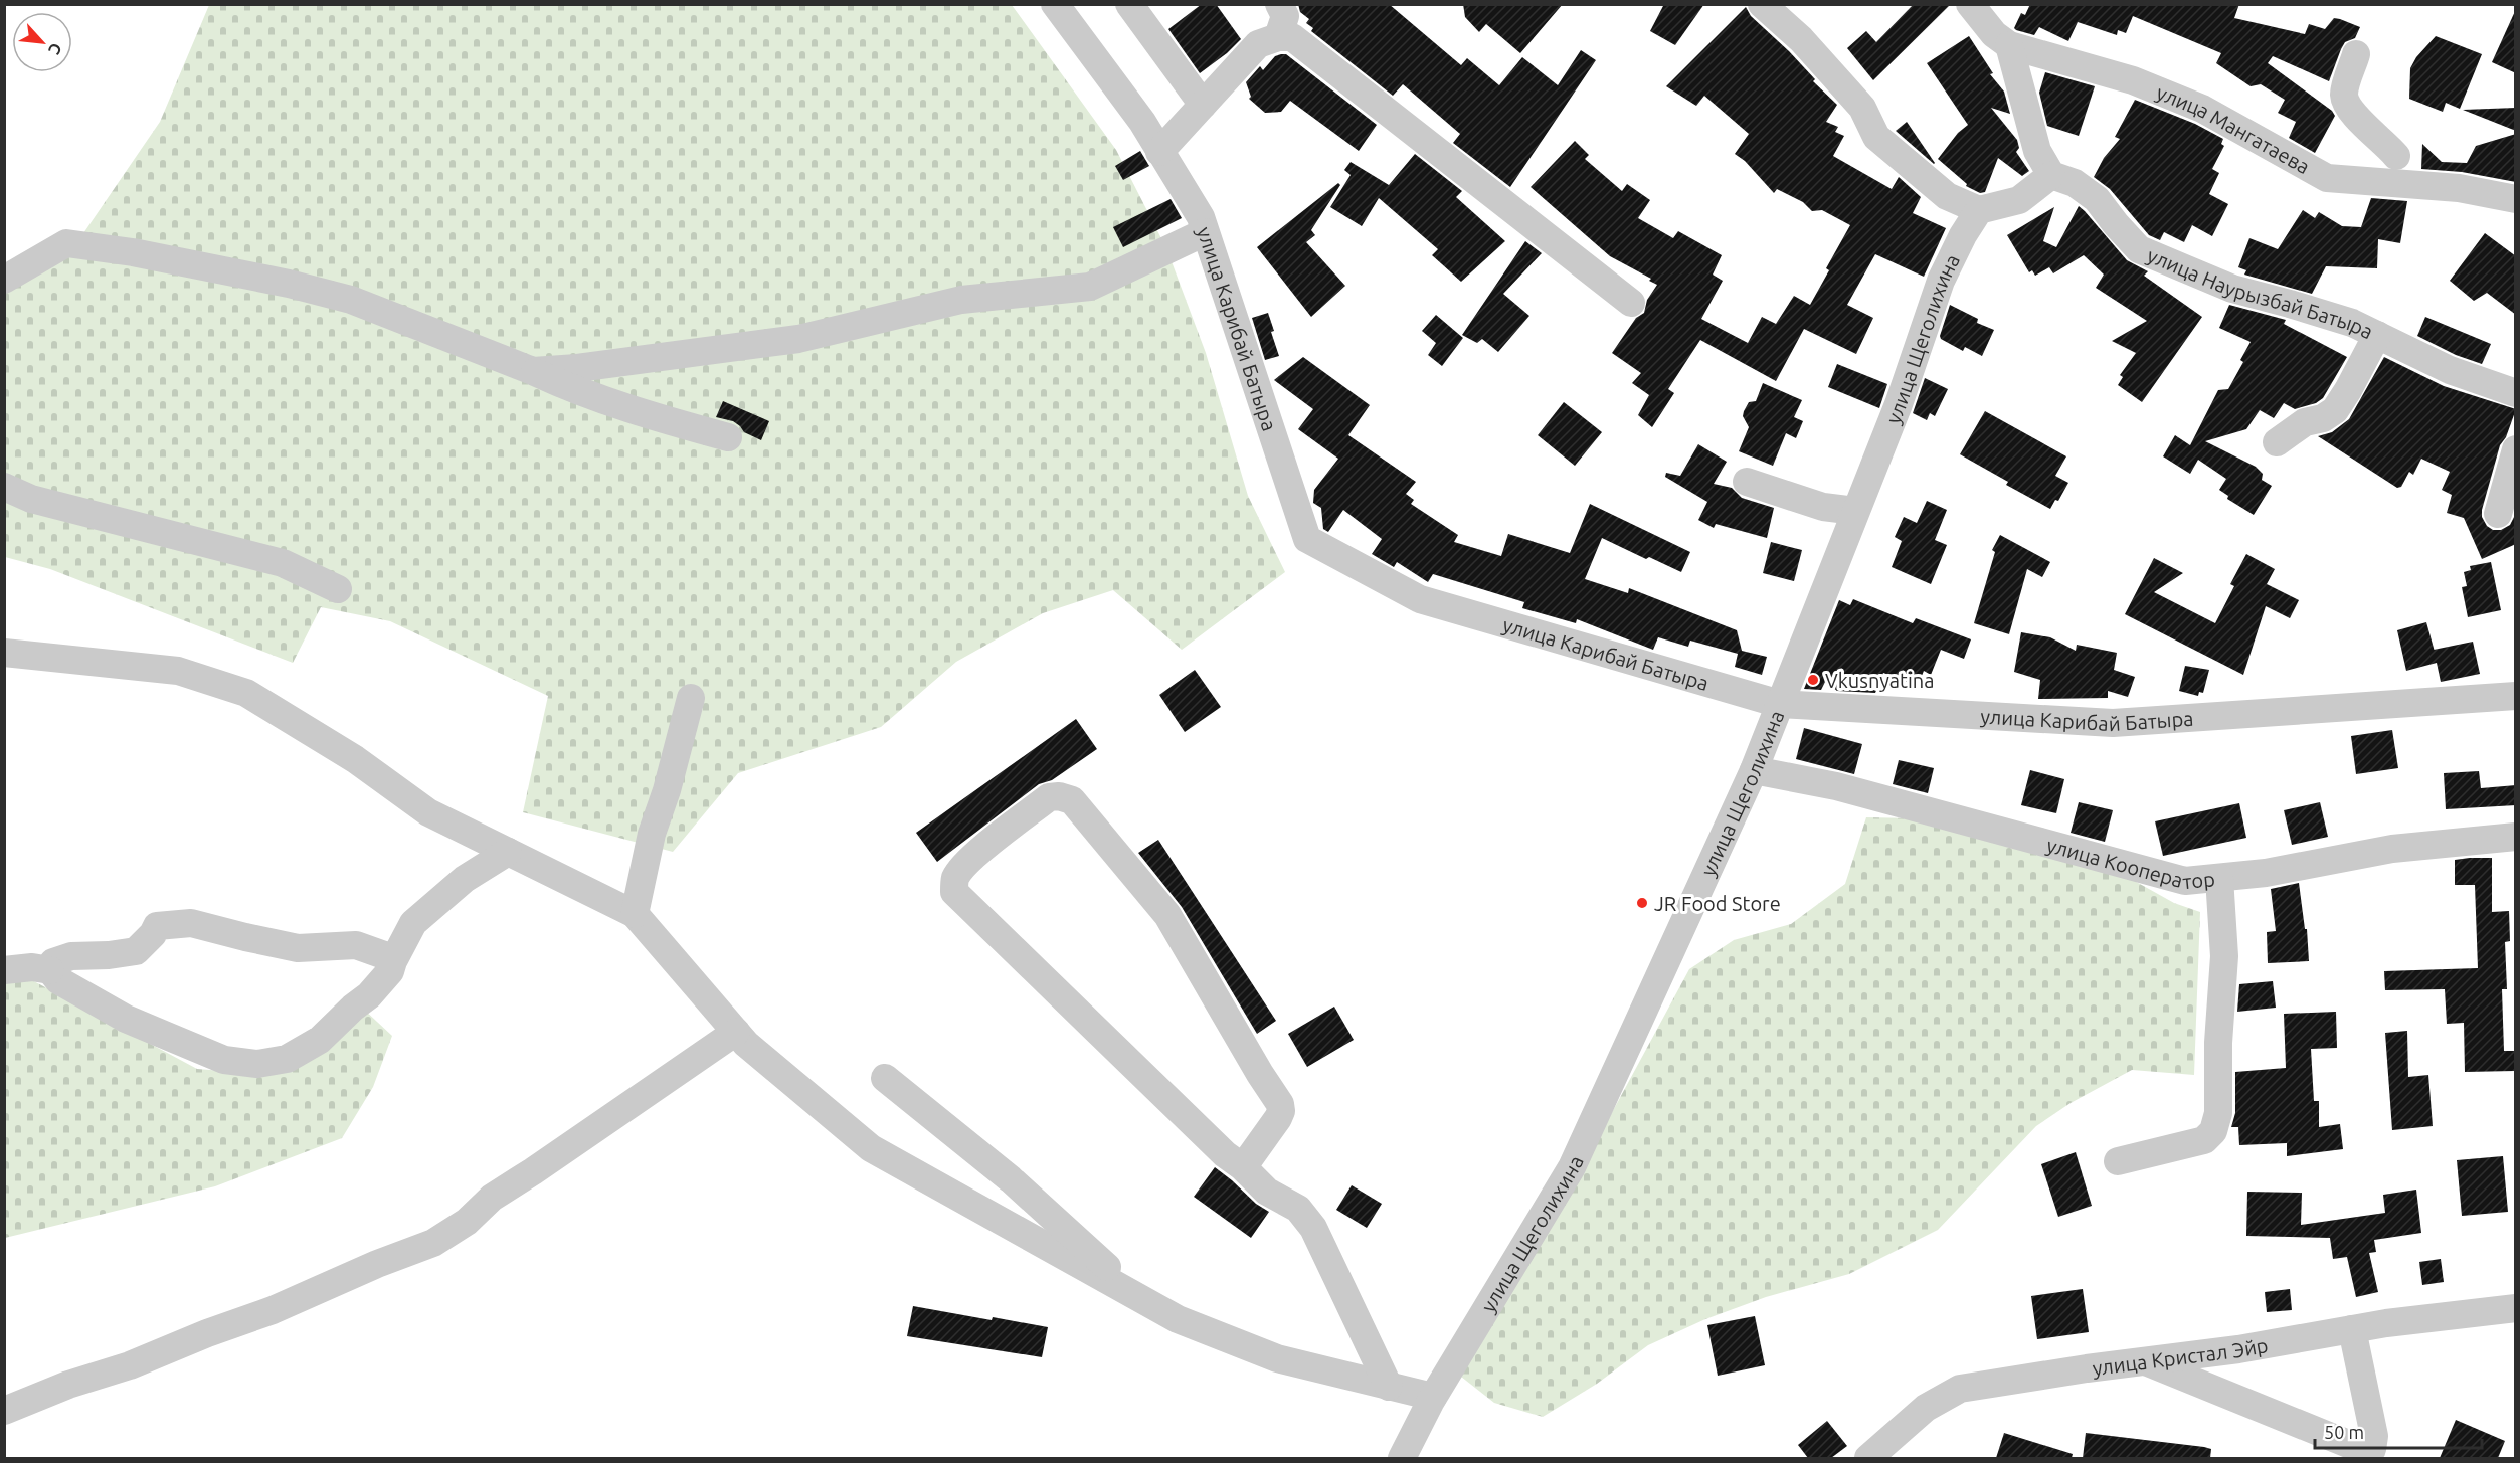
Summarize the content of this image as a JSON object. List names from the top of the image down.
{
  "streets": {
    "street": [
      "улица Мангатаева",
      "улица Наурызбай Батыра",
      "улица Карибай Батыра",
      "улица Щеголихина",
      "улица Кооператор",
      "улица Кристал Эйр"
    ]
  },
  "crossings": [
    ["улица Карибай Батыра", "улица Щеголихина"],
    ["улица Щеголихина", "улица Кооператор"]
  ],
  "places": ["Vkusnyatina", "JR Food Store"],
  "scale_bar": "50 m",
  "north": "bottom right"
}
